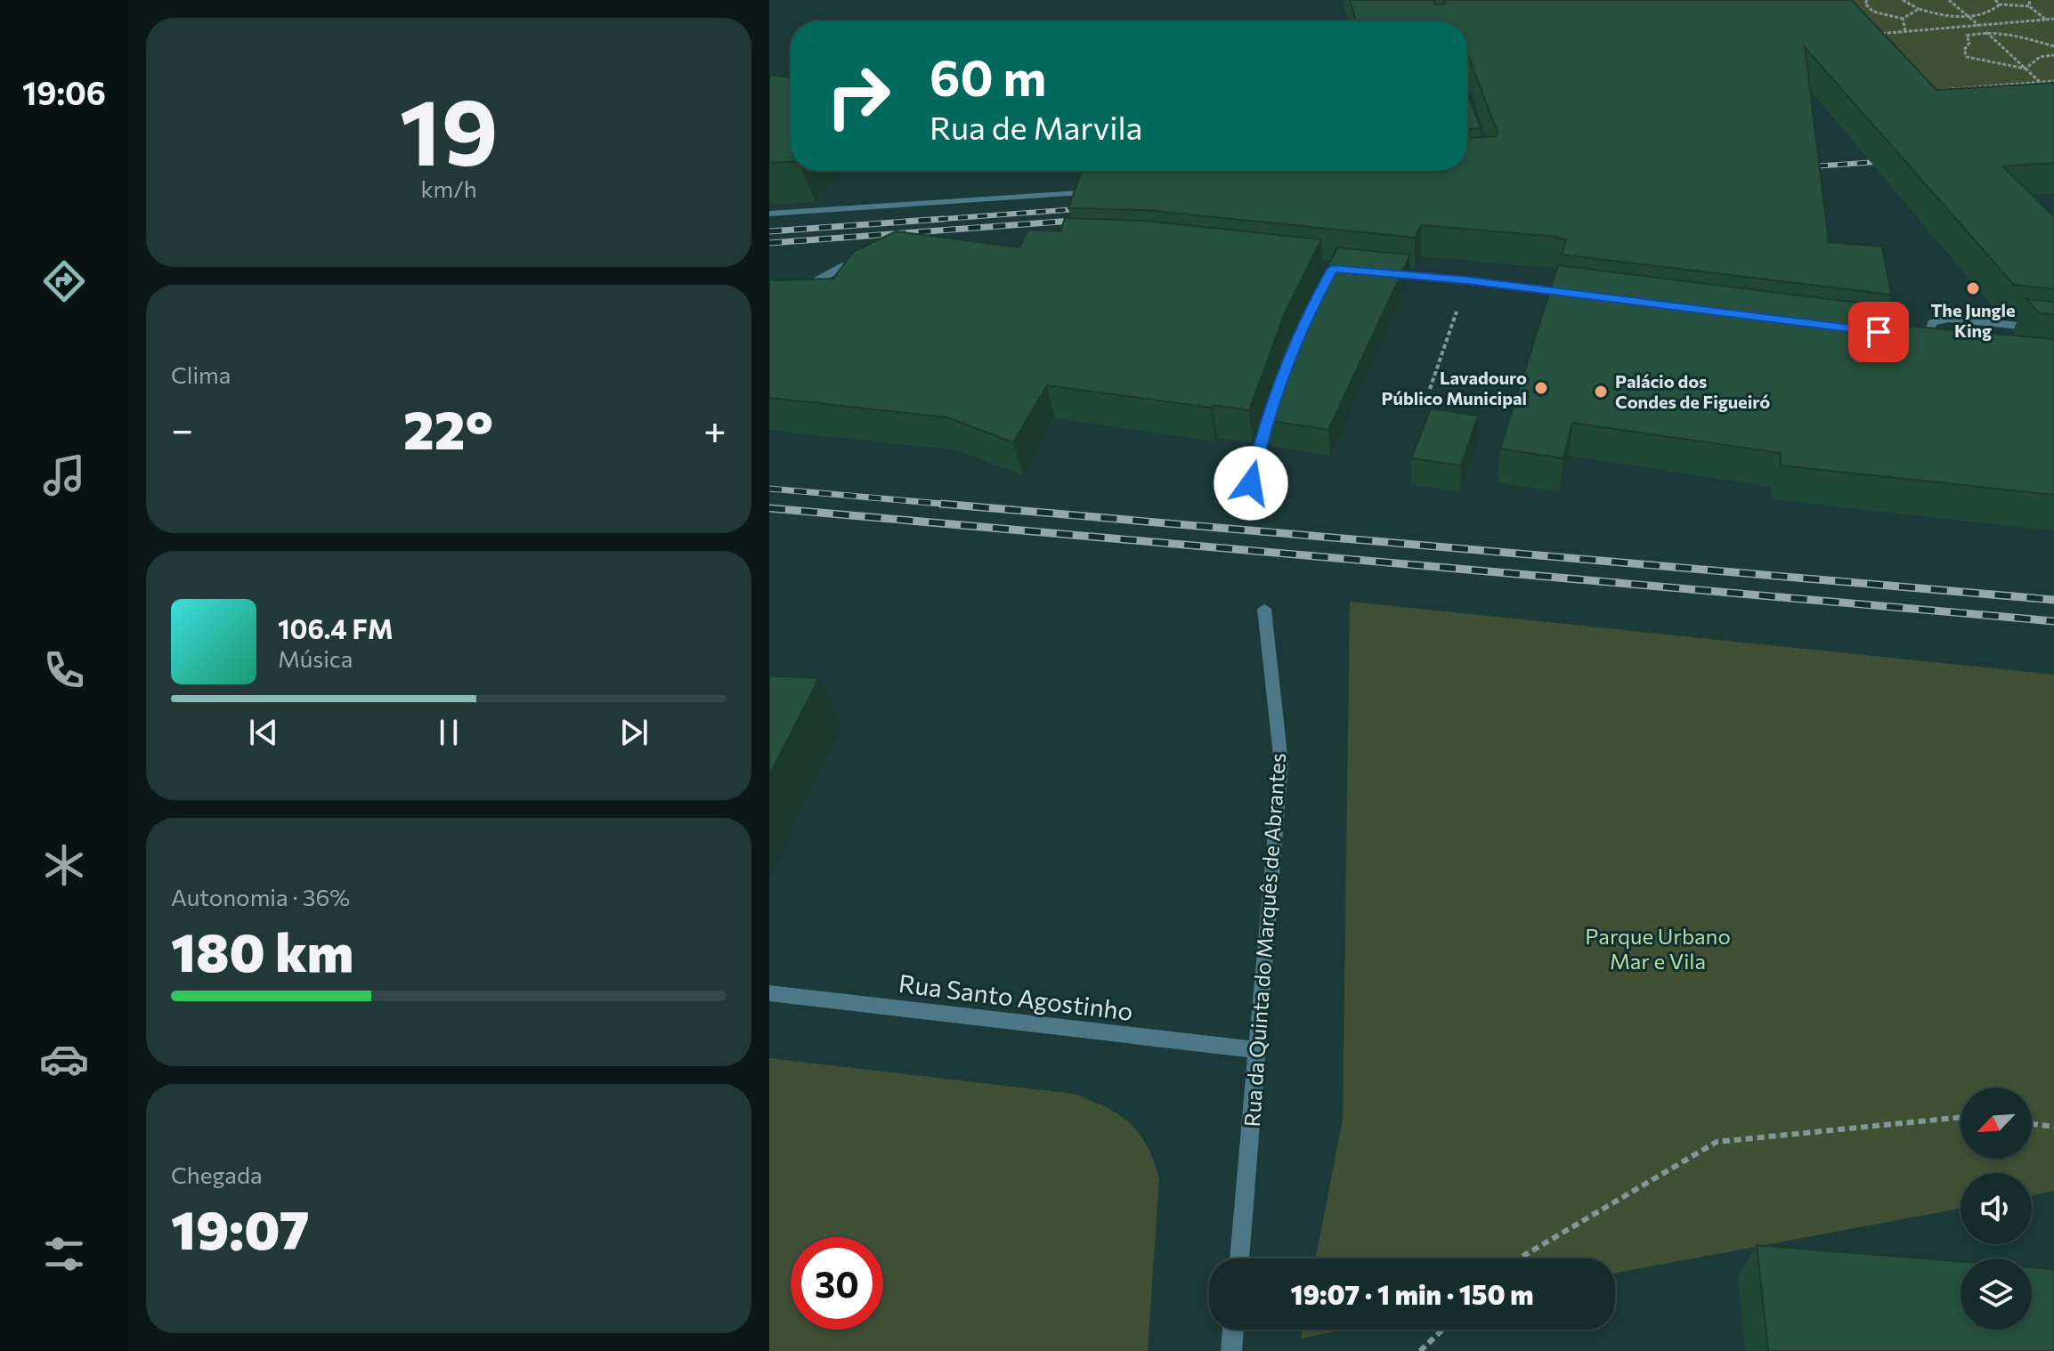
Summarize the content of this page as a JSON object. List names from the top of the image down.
{
  "streets": {
    "street": ["Rua da Quinta do Marquês de Abrantes", "Rua Santo Agostinho"]
  },
  "crossings": [
    ["Rua da Quinta do Marquês de Abrantes", "Rua Santo Agostinho"]
  ],
  "parks": ["Parque Urbano Mar e Vila"],
  "places": ["The Jungle King", "Lavadouro Público Municipal", "Palácio dos Condes de Figueiró"],
  "north": "bottom left",
  "page": {
    "tabs": "19:06",
    "tile": [
      ["19", "km/h"],
      "Clima",
      ["Autonomia · 36%", "180 km"],
      ["Chegada", "19:07"]
    ],
    "turn": ["60 m", "Rua de Marvila"],
    "heat": ["−", "22°", "+"],
    "song": ["106.4 FM", "Música"],
    "limit": "30",
    "trip": "19:07 · 1 min · 150 m"
  }
}
